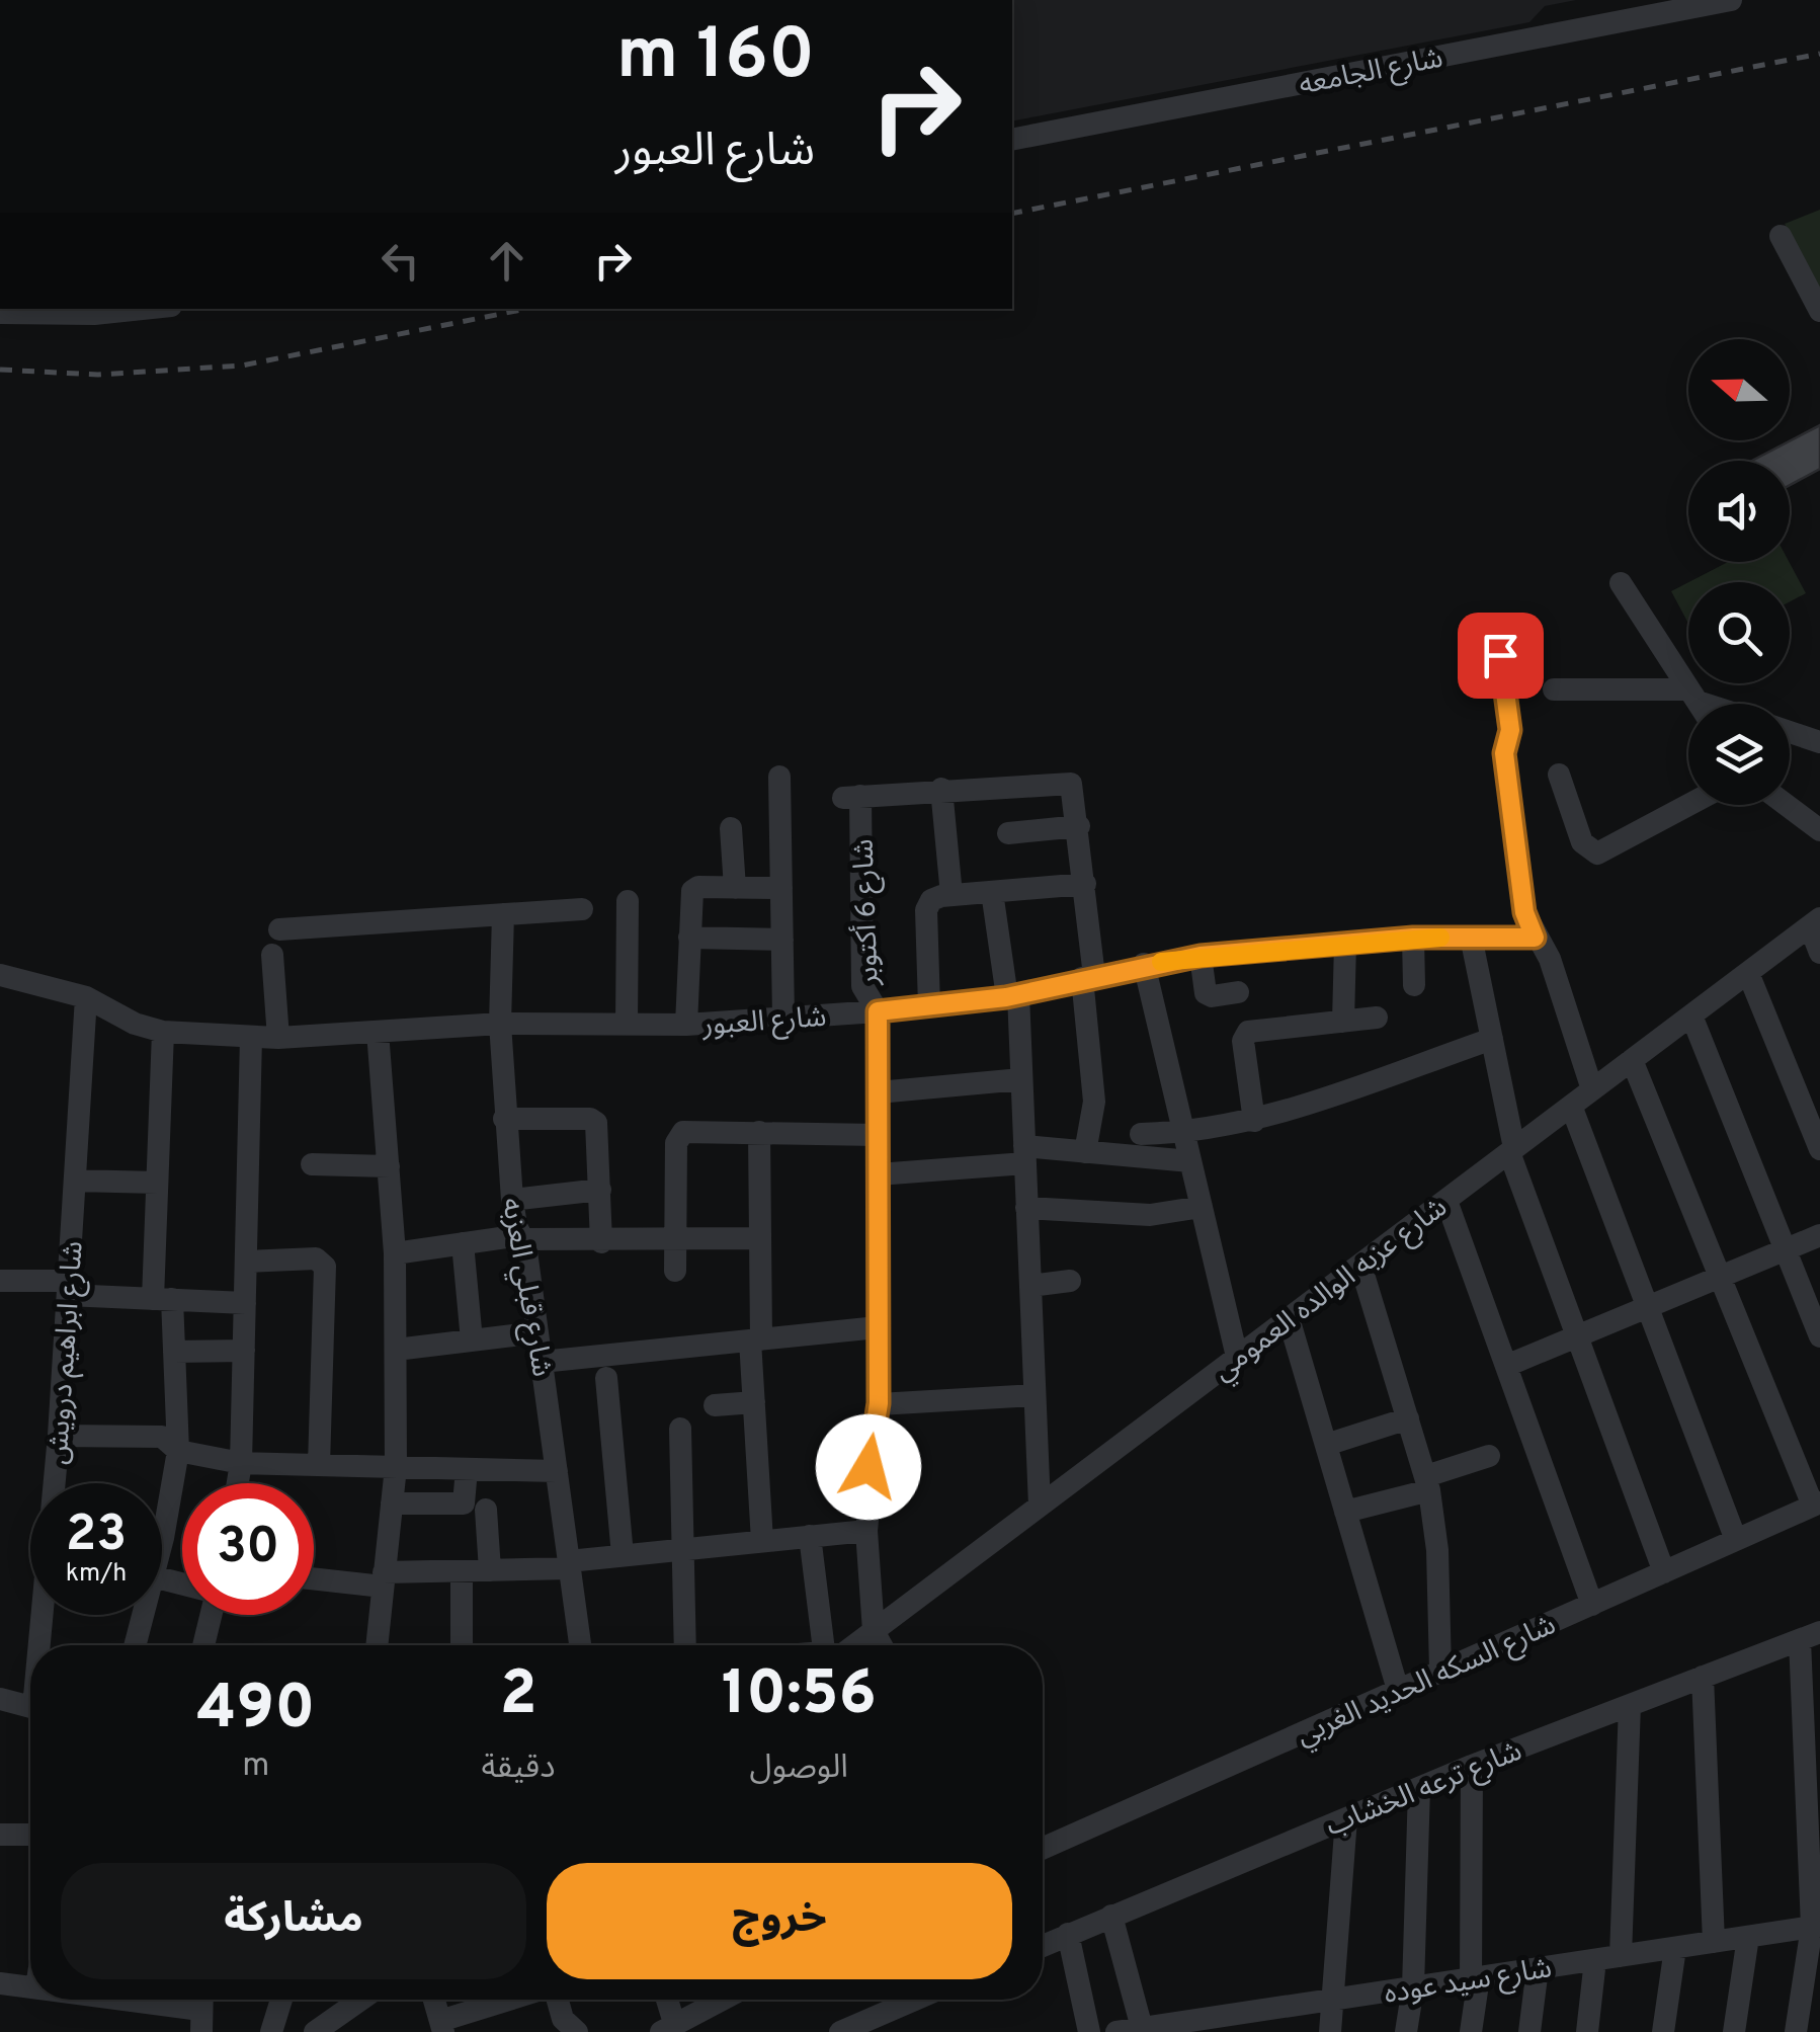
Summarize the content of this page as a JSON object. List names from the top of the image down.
{
  "streets": {
    "street": [
      "شارع الجامعه",
      "شارع 6 أكتوبر",
      "شارع العبور",
      "شارع قبلي العزبه",
      "شارع عزبه الوالده العمومي",
      "شارع ابراهيم درويش",
      "شارع السكه الحديد الغربي",
      "شارع ترعه الخشاب",
      "شارع سيد عوده"
    ]
  },
  "crossings": [
    ["شارع 6 أكتوبر", "شارع العبور"],
    ["شارع 6 أكتوبر", "شارع عزبه الوالده العمومي"],
    ["شارع العبور", "شارع قبلي العزبه"],
    ["شارع العبور", "شارع ابراهيم درويش"]
  ],
  "north": "left",
  "page": {
    "turn": ["160 m", "شارع العبور"],
    "speed": "23 km/h",
    "limit": "30",
    "eta": [
      "10:56",
      "الوصول",
      "2",
      "دقيقة",
      "490",
      "m"
    ],
    "buttons": ["خروج", "مشاركة"]
  }
}
